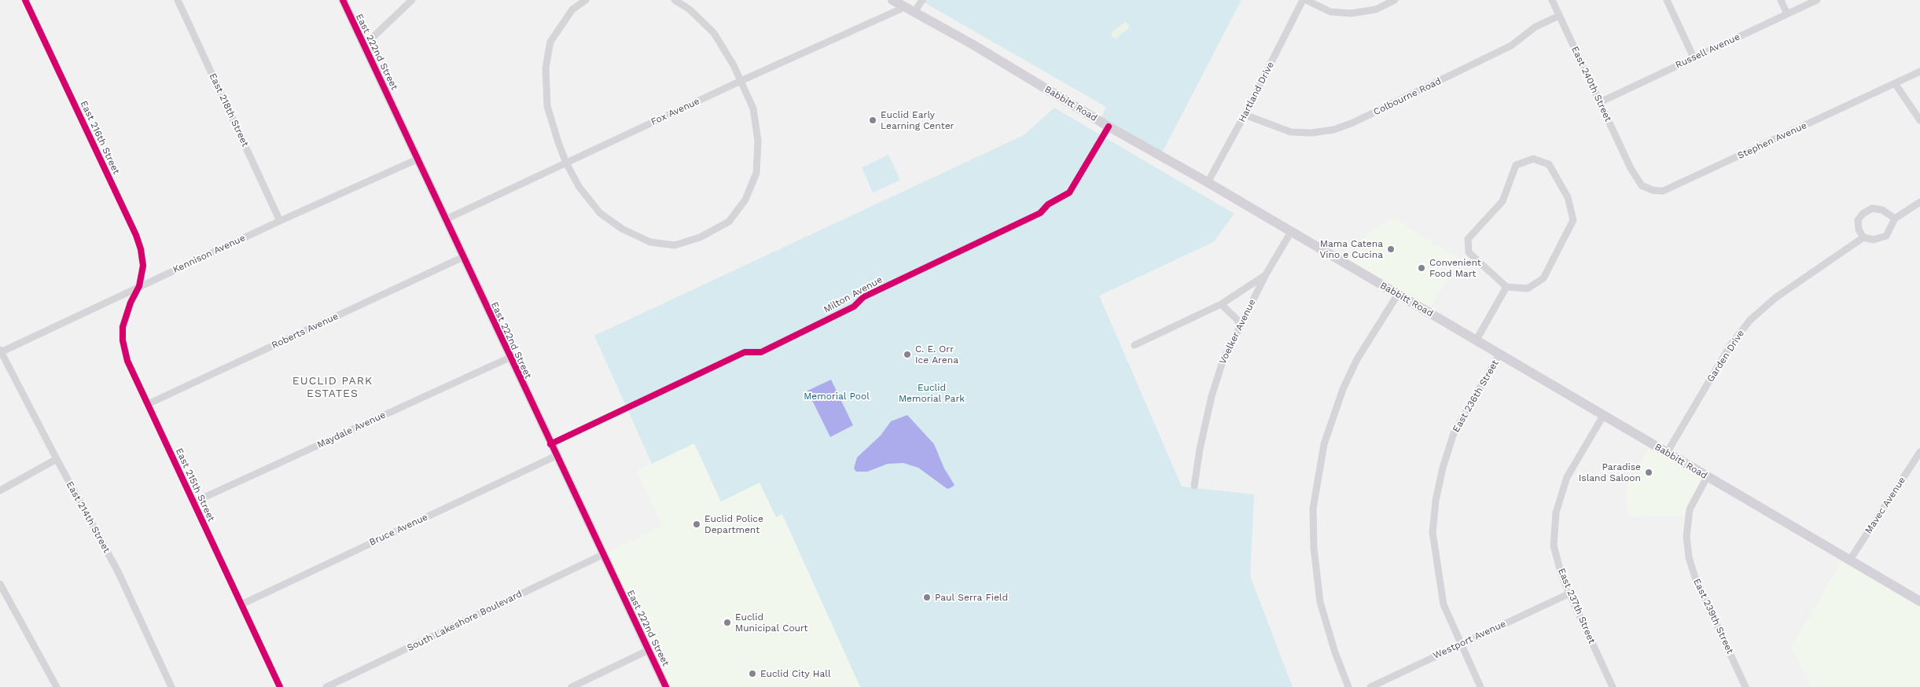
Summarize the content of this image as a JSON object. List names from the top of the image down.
{
  "streets": {
    "main road": ["Babbitt Road"],
    "street": [
      "Russell Avenue",
      "East 222nd Street",
      "East 240th Street",
      "Hartland Drive",
      "Colbourne Road",
      "East 218th Street",
      "Fox Avenue",
      "East 216th Street",
      "Stephen Avenue",
      "Kennison Avenue",
      "Milton Avenue",
      "Roberts Avenue",
      "Voelker Avenue",
      "Garden Drive",
      "East 236th Street",
      "Maydale Avenue",
      "East 215th Street",
      "Mavec Avenue",
      "East 214th Street",
      "Bruce Avenue",
      "East 237th Street",
      "East 239th Street",
      "South Lakeshore Boulevard",
      "Westport Avenue"
    ]
  },
  "crossings": [
    ["Russell Avenue", "East 240th Street"],
    ["East 222nd Street", "Fox Avenue"],
    ["East 222nd Street", "Kennison Avenue"],
    ["East 222nd Street", "Milton Avenue"],
    ["East 222nd Street", "Roberts Avenue"],
    ["East 222nd Street", "Maydale Avenue"],
    ["East 222nd Street", "Bruce Avenue"],
    ["East 222nd Street", "South Lakeshore Boulevard"],
    ["East 240th Street", "Colbourne Road"],
    ["East 240th Street", "Stephen Avenue"],
    ["Hartland Drive", "Colbourne Road"],
    ["Hartland Drive", "Babbitt Road"],
    ["Babbitt Road", "Fox Avenue"],
    ["Babbitt Road", "Milton Avenue"],
    ["Babbitt Road", "Voelker Avenue"],
    ["Babbitt Road", "Garden Drive"],
    ["Babbitt Road", "East 236th Street"],
    ["Babbitt Road", "Mavec Avenue"],
    ["Babbitt Road", "East 237th Street"],
    ["Babbitt Road", "East 239th Street"],
    ["East 218th Street", "Kennison Avenue"],
    ["East 216th Street", "Kennison Avenue"],
    ["East 216th Street", "East 215th Street"],
    ["Kennison Avenue", "East 215th Street"],
    ["Kennison Avenue", "East 214th Street"],
    ["Roberts Avenue", "East 215th Street"],
    ["East 236th Street", "Westport Avenue"],
    ["Maydale Avenue", "East 215th Street"],
    ["East 215th Street", "Bruce Avenue"],
    ["East 237th Street", "Westport Avenue"]
  ],
  "districts": ["EUCLID PARK ESTATES"],
  "parks": ["Euclid Memorial Park", "Memorial Pool"],
  "places": [
    "Euclid Early Learning Center",
    "Mama Catena Vino e Cucina",
    "Convenient Food Mart",
    "C. E. Orr Ice Arena",
    "Paradise Island Saloon",
    "Euclid Police Department",
    "Paul Serra Field",
    "Euclid Municipal Court",
    "Euclid City Hall"
  ]
}
